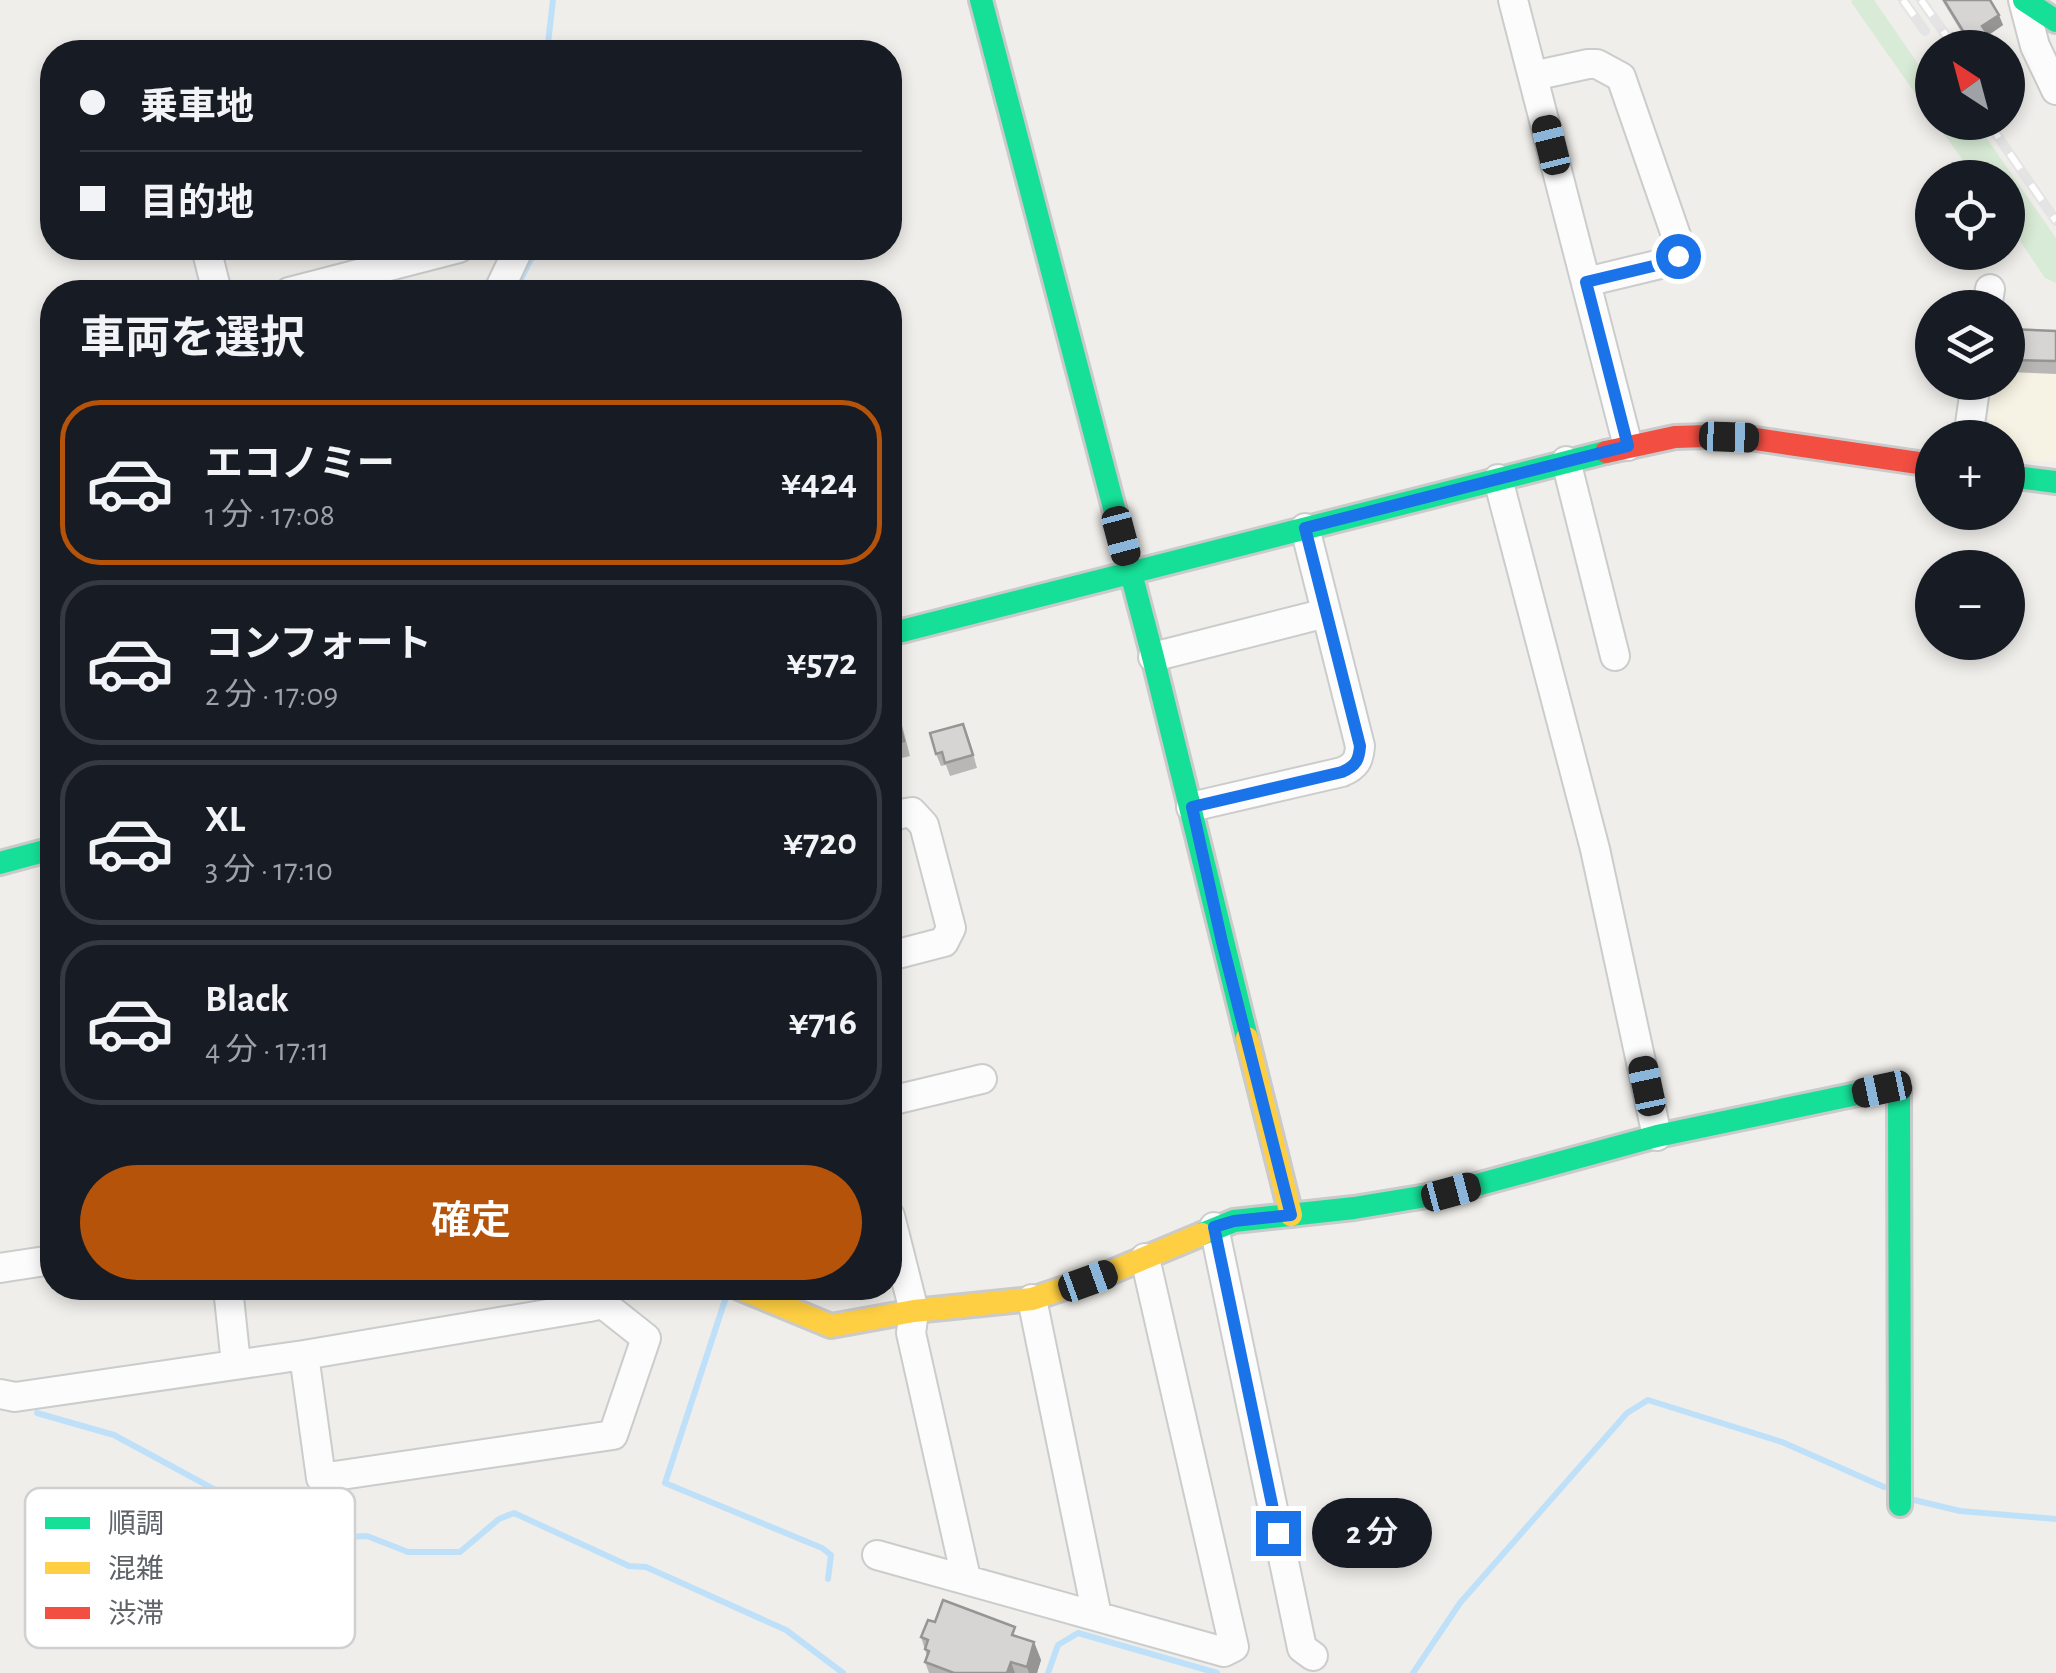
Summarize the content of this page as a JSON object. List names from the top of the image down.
{
  "legend": ["順調", "混雑", "渋滞"],
  "north": "top left",
  "page": {
    "map_buttons": ["+", "−"],
    "banner": ["乗車地", "目的地"],
    "heading": "車両を選択",
    "list": [
      {
        "name": "エコノミー",
        "note": "1 分 · 17:08",
        "value": "¥424"
      },
      {
        "name": "コンフォート",
        "note": "2 分 · 17:09",
        "value": "¥572"
      },
      {
        "name": "XL",
        "note": "3 分 · 17:10",
        "value": "¥720"
      },
      {
        "name": "Black",
        "note": "4 分 · 17:11",
        "value": "¥716"
      }
    ],
    "buttons": "確定",
    "bubble": "2 分"
  }
}
